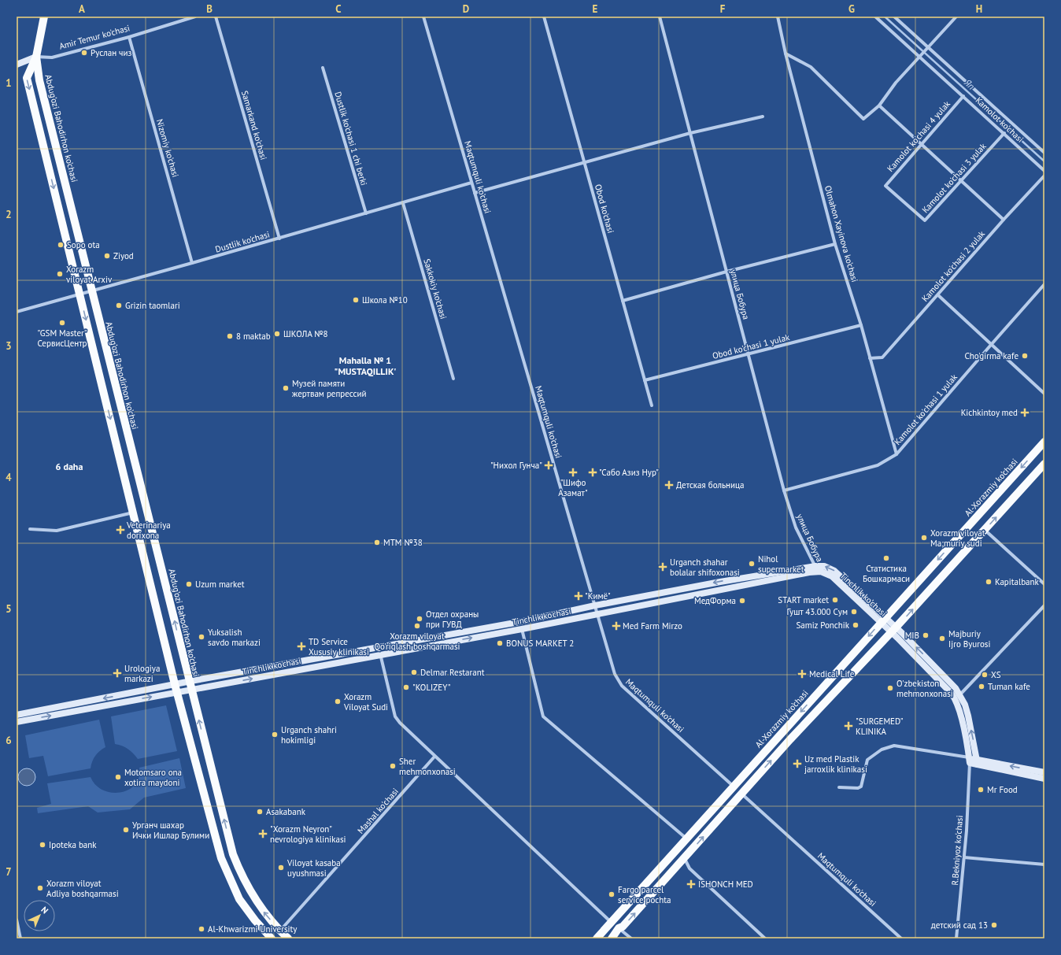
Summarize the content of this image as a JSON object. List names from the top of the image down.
{
  "streets": {
    "main road": [
      "Amir Temur ko'chasi",
      "Abdug’ozi Bahodirhon ko’chasi",
      "Al-Xorazmiy ko’chasi",
      "Tinchlik ko'chasi"
    ],
    "street": [
      "Kamolot ko'chasi",
      "Samarkand ko'chasi",
      "Kamolot ko'chasi 4 yulak",
      "Dustlik ko'chasi 1 chi berki",
      "Nizomiy ko'chasi",
      "Maqtumquli ko'chasi",
      "Kamolot ko'chasi 3 yulak",
      "Obod ko'chasi",
      "Olmahon Xayinova ko'chasi",
      "Dustlik ko'chasi",
      "Kamolot ko'chasi 2 yulak",
      "Sakkokiy ko'chasi",
      "улица Бобура",
      "Obod ko'chasi 1 yulak",
      "Kamolot ko'chasi 1 yulak",
      "Mashal ko'chasi",
      "R.Bekniyoz ko'chasi"
    ]
  },
  "crossings": [
    ["Amir Temur ko'chasi", "Abdug’ozi Bahodirhon ko’chasi"],
    ["Amir Temur ko'chasi", "Nizomiy ko'chasi"],
    ["Kamolot ko'chasi", "Kamolot ko'chasi 4 yulak"],
    ["Kamolot ko'chasi", "Kamolot ko'chasi 3 yulak"],
    ["Samarkand ko'chasi", "Dustlik ko'chasi"],
    ["Abdug’ozi Bahodirhon ko’chasi", "Dustlik ko'chasi"],
    ["Abdug’ozi Bahodirhon ko’chasi", "Tinchlik ko'chasi"],
    ["Abdug’ozi Bahodirhon ko’chasi", "Mashal ko'chasi"],
    ["Kamolot ko'chasi 4 yulak", "Kamolot ko'chasi 3 yulak"],
    ["Dustlik ko'chasi 1 chi berki", "Dustlik ko'chasi"],
    ["Nizomiy ko'chasi", "Dustlik ko'chasi"],
    ["Maqtumquli ko'chasi", "Dustlik ko'chasi"],
    ["Maqtumquli ko'chasi", "Al-Xorazmiy ko’chasi"],
    ["Maqtumquli ko'chasi", "Tinchlik ko'chasi"],
    ["Obod ko'chasi", "Obod ko'chasi 1 yulak"],
    ["Olmahon Xayinova ko'chasi", "Kamolot ko'chasi 2 yulak"],
    ["Olmahon Xayinova ko'chasi", "Obod ko'chasi 1 yulak"],
    ["Olmahon Xayinova ko'chasi", "Kamolot ko'chasi 1 yulak"],
    ["Dustlik ko'chasi", "Sakkokiy ko'chasi"],
    ["улица Бобура", "Obod ko'chasi 1 yulak"],
    ["улица Бобура", "Kamolot ko'chasi 1 yulak"],
    ["улица Бобура", "Tinchlik ko'chasi"],
    ["Al-Xorazmiy ko’chasi", "Tinchlik ko'chasi"],
    ["Tinchlik ko'chasi", "R.Bekniyoz ko'chasi"]
  ],
  "districts": ["Mahalla № 1 \"MUSTAQILLIK'", "6 daha"],
  "water": ["Яп"],
  "places": {
    "other": [
      "Руслан чиз",
      "Sopo ota",
      "Ziyod",
      "Xorazm viloyat Arxiv",
      "Школа №10",
      "Grizin taomlari",
      "\"GSM Master\" СервисЦентр",
      "ШКОЛА №8",
      "8 maktab",
      "Cho'girma kafe",
      "Музей памяти жертвам репрессий",
      "Xorazm viloyat Ma;muriy sudi",
      "МТМ №38",
      "Статистика Бошкармаси",
      "Nihol supermarket",
      "Kapitalbank",
      "Uzum market",
      "START market",
      "МедФорма",
      "Гушт 43.000 Сум",
      "Отдел охраны при ГУВД",
      "Samiz Ponchik",
      "Xorazm viloyat Qo'riqlash boshqarmasi",
      "MIB",
      "Yuksalish savdo markazi",
      "Majburiy Ijro Byurosi",
      "BONUS MARKET 2",
      "Delmar Restarant",
      "XS",
      "Tuman kafe",
      "\"KOLIZEY\"",
      "O'zbekiston mehmonxonasi",
      "Xorazm Viloyat Sudi",
      "Urganch shahri hokimligi",
      "Sher mehmonxonasi",
      "Motomsaro ona xotira maydoni",
      "Mr Food",
      "Asakabank",
      "Урганч шахар Ички Ишлар Булими",
      "Ipoteka bank",
      "Viloyat kasaba uyushmasi",
      "Xorazm viloyat Adliya boshqarmasi",
      "Fargo parcel service pochta",
      "детский сад 13",
      "Al-Khwarizmi University"
    ],
    "health": [
      "Kichkintoy med",
      "\"Нихол Гунча\"",
      "\"Шифо Азамат\"",
      "\"Сабо Азиз Нур\"",
      "Детская больница",
      "Veterinariya dorixona",
      "Urganch shahar bolalar shifoxonasi",
      "\"Кимё\"",
      "Med Farm Mirzo",
      "TD Service Xususiy klinikasi",
      "Urologiya markazi",
      "Medical Life",
      "\"SURGEMED\" KLINIKA",
      "Uz med Plastik jarroxlik klinikasi",
      "\"Xorazm Neyron\" nevrologiya klinikasi",
      "ISHONCH MED"
    ]
  },
  "north": "top right",
  "grid": {
    "columns": [
      "A",
      "B",
      "C",
      "D",
      "E",
      "F",
      "G",
      "H"
    ],
    "rows": [
      "1",
      "2",
      "3",
      "4",
      "5",
      "6",
      "7"
    ]
  }
}
